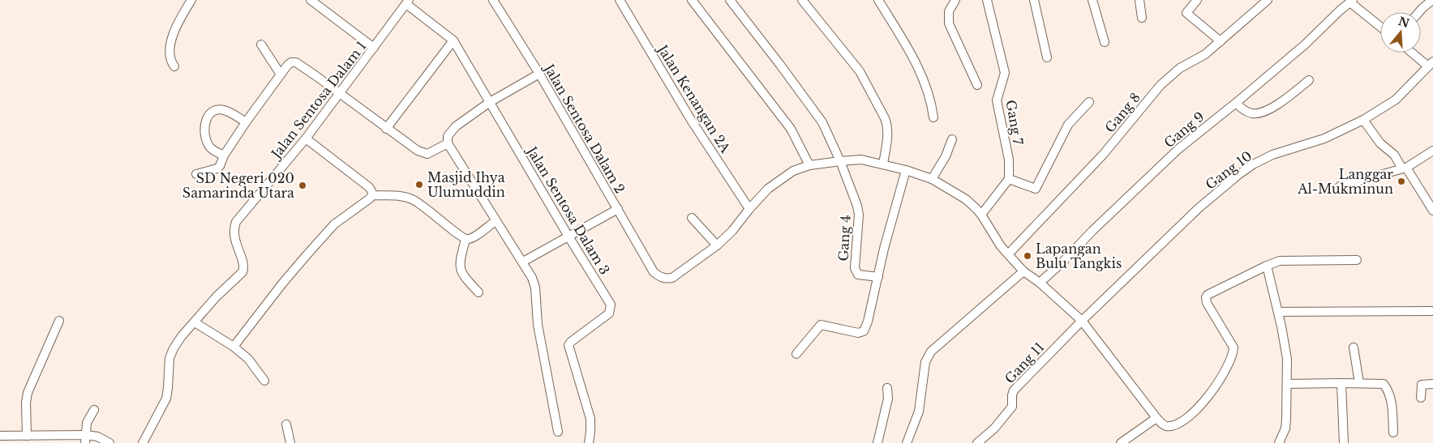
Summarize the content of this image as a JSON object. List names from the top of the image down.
{
  "streets": {
    "street": [
      "Jalan Kenangan 2A",
      "Jalan Sentosa Dalam 1",
      "Gang 8",
      "Gang 7",
      "Jalan Sentosa Dalam 2",
      "Gang 9",
      "Gang 10",
      "Jalan Sentosa Dalam 3",
      "Gang 4",
      "Gang 11"
    ]
  },
  "crossings": [
    ["Jalan Sentosa Dalam 1", "Jalan Sentosa Dalam 3"],
    ["Gang 10", "Gang 11"]
  ],
  "places": [
    "Langgar Al-Mukminun",
    "Masjid Ihya Ulumuddin",
    "SD Negeri 020 Samarinda Utara",
    "Lapangan Bulu Tangkis"
  ],
  "north": "top"
}
